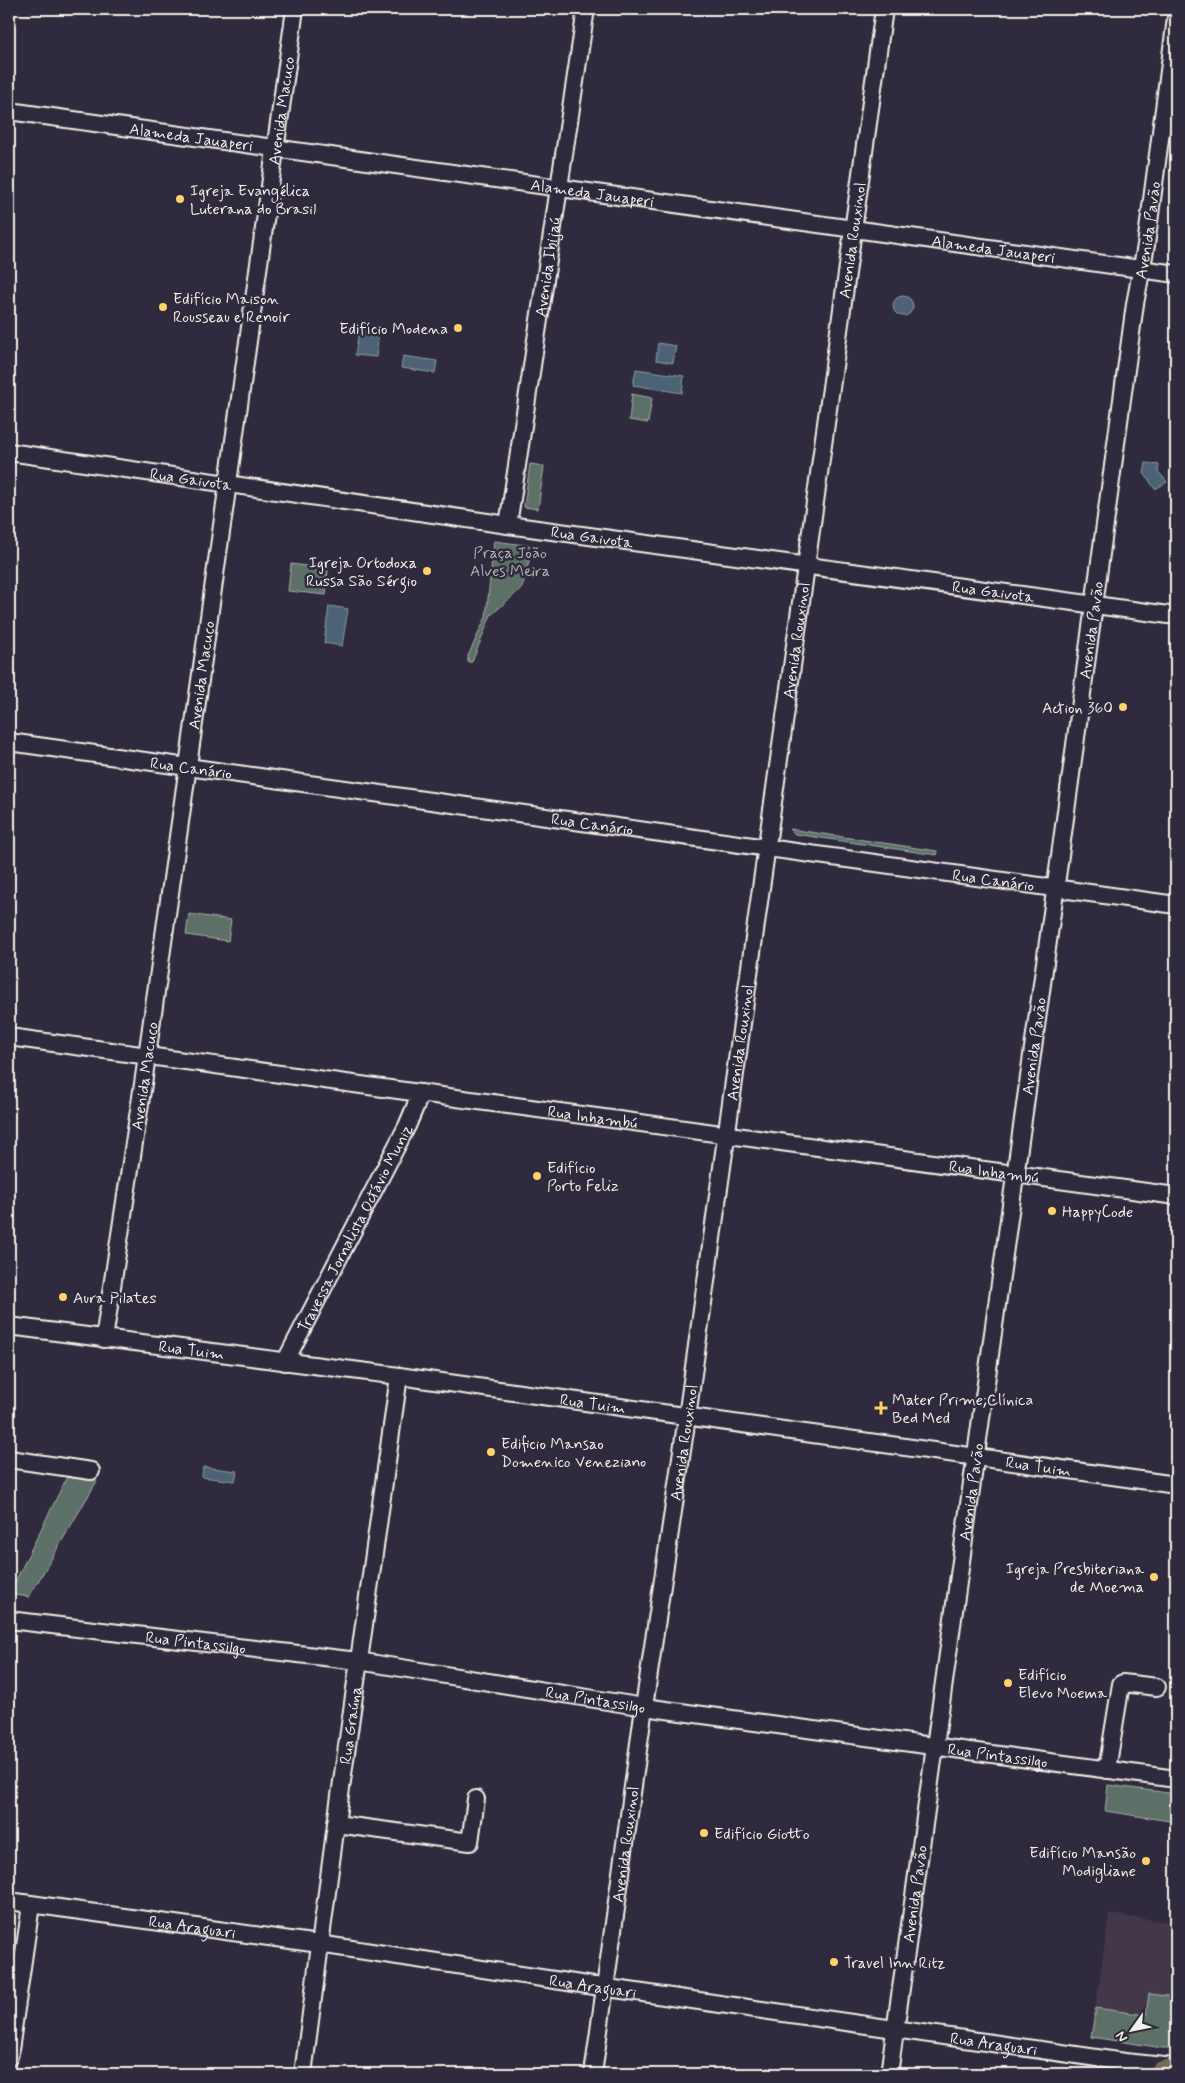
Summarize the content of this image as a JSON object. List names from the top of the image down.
{
  "streets": {
    "street": [
      "Avenida Macuco",
      "Alameda Jauaperi",
      "Avenida Pavão",
      "Avenida Rouxinol",
      "Avenida Ibijaú",
      "Rua Gaivota",
      "Rua Canário",
      "Rua Inhambú",
      "Travessa Jornalista Octávio Muniz",
      "Rua Tuim",
      "Rua Pintassilgo",
      "Rua Graúna",
      "Rua Araguari"
    ]
  },
  "crossings": [
    ["Avenida Macuco", "Alameda Jauaperi"],
    ["Avenida Macuco", "Rua Gaivota"],
    ["Avenida Macuco", "Rua Canário"],
    ["Avenida Macuco", "Rua Inhambú"],
    ["Avenida Macuco", "Rua Tuim"],
    ["Alameda Jauaperi", "Avenida Pavão"],
    ["Alameda Jauaperi", "Avenida Rouxinol"],
    ["Alameda Jauaperi", "Avenida Ibijaú"],
    ["Avenida Pavão", "Rua Gaivota"],
    ["Avenida Pavão", "Rua Canário"],
    ["Avenida Pavão", "Rua Inhambú"],
    ["Avenida Pavão", "Rua Tuim"],
    ["Avenida Pavão", "Rua Pintassilgo"],
    ["Avenida Pavão", "Rua Araguari"],
    ["Avenida Rouxinol", "Rua Gaivota"],
    ["Avenida Rouxinol", "Rua Canário"],
    ["Avenida Rouxinol", "Rua Inhambú"],
    ["Avenida Rouxinol", "Rua Tuim"],
    ["Avenida Rouxinol", "Rua Pintassilgo"],
    ["Avenida Rouxinol", "Rua Araguari"],
    ["Avenida Ibijaú", "Rua Gaivota"],
    ["Rua Inhambú", "Travessa Jornalista Octávio Muniz"],
    ["Travessa Jornalista Octávio Muniz", "Rua Tuim"],
    ["Rua Tuim", "Rua Graúna"],
    ["Rua Pintassilgo", "Rua Graúna"],
    ["Rua Graúna", "Rua Araguari"]
  ],
  "parks": ["Praça João Alves Meira"],
  "places": {
    "other": [
      "Igreja Evangélica Luterana do Brasil",
      "Edifício Maison Rousseau e Renoir",
      "Edifício Modena",
      "Igreja Ortodoxa Russa São Sérgio",
      "Action 360",
      "Edifício Porto Feliz",
      "HappyCode",
      "Aura Pilates",
      "Edificio Mansao Domenico Veneziano",
      "Igreja Presbiteriana de Moema",
      "Edifício Elevo Moema",
      "Edifício Giotto",
      "Edifício Mansão Modigliane",
      "Travel Inn Ritz"
    ],
    "health": ["Mater Prime;Clínica Bed Med"]
  },
  "north": "bottom left"
}
